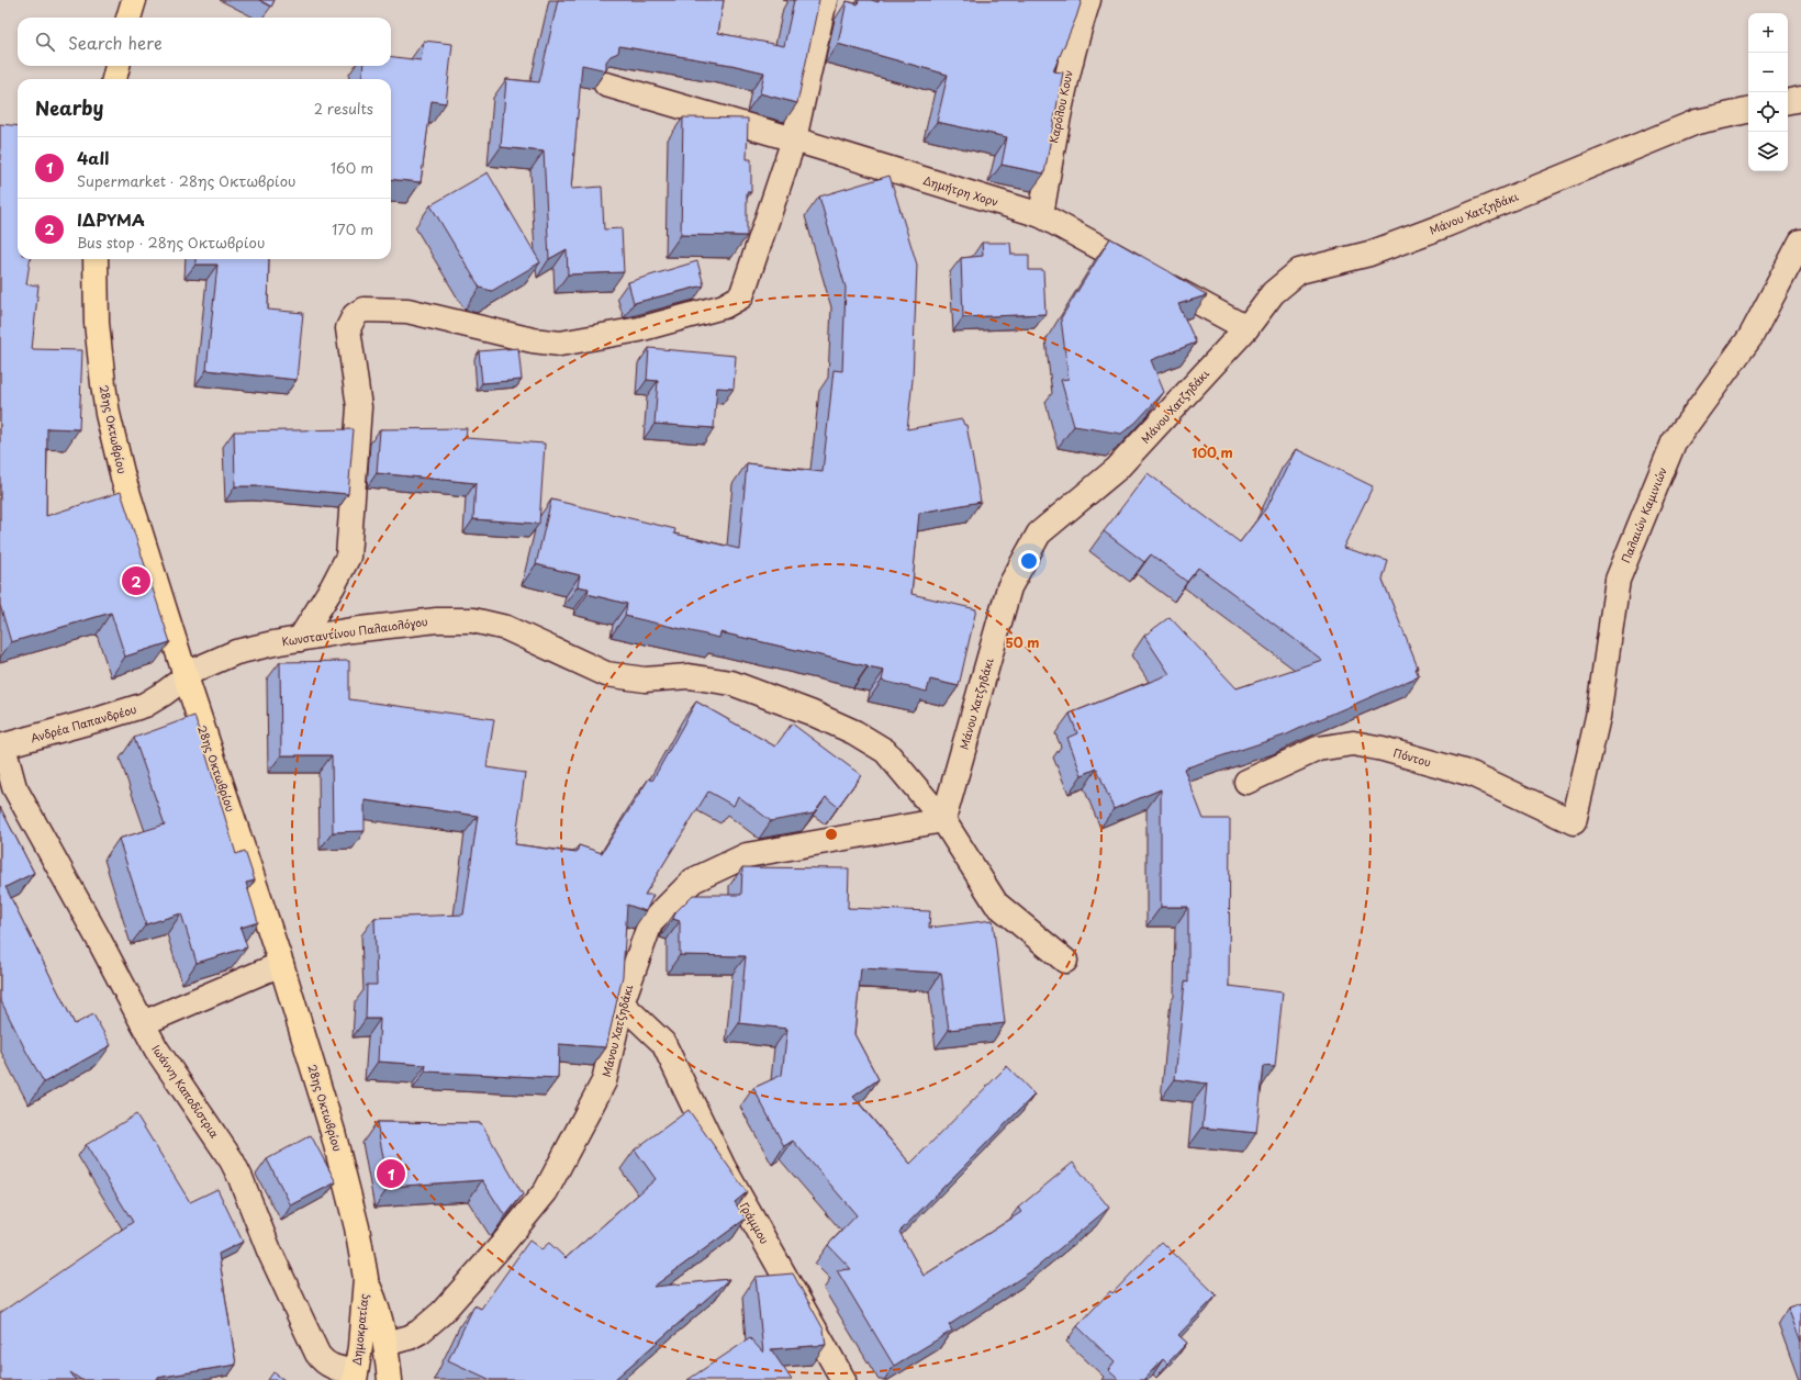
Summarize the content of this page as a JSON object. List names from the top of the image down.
{
  "streets": {
    "main road": ["28ης Οκτωβρίου", "Δημοκρατίας"],
    "street": [
      "Καρόλου Κουν",
      "Δημήτρη Χορν",
      "Μάνου Χατζηδάκι",
      "Παλαιών Καμινιών",
      "Κωνσταντίνου Παλαιολόγου",
      "Ανδρέα Παπανδρέου",
      "Πόντου",
      "Ιωάννη Καποδίστρια",
      "Γράμμου"
    ]
  },
  "crossings": [
    ["Καρόλου Κουν", "Δημήτρη Χορν"],
    ["Δημήτρη Χορν", "Μάνου Χατζηδάκι"],
    ["Μάνου Χατζηδάκι", "Κωνσταντίνου Παλαιολόγου"],
    ["Μάνου Χατζηδάκι", "Γράμμου"],
    ["28ης Οκτωβρίου", "Κωνσταντίνου Παλαιολόγου"],
    ["28ης Οκτωβρίου", "Ανδρέα Παπανδρέου"],
    ["28ης Οκτωβρίου", "Δημοκρατίας"],
    ["Παλαιών Καμινιών", "Πόντου"],
    ["Κωνσταντίνου Παλαιολόγου", "Ανδρέα Παπανδρέου"],
    ["Ανδρέα Παπανδρέου", "Ιωάννη Καποδίστρια"],
    ["Ιωάννη Καποδίστρια", "Δημοκρατίας"]
  ],
  "page": {
    "map_buttons": ["+", "−"],
    "search": "Search here",
    "heading": ["Nearby", "2 results"],
    "list": [
      {
        "mark": "1",
        "name": "4all",
        "note": "Supermarket · 28ης Οκτωβρίου",
        "value": "160 m"
      },
      {
        "mark": "2",
        "name": "ΙΔΡΥΜΑ",
        "note": "Bus stop · 28ης Οκτωβρίου",
        "value": "170 m"
      }
    ],
    "pins": ["2", "1"]
  },
  "rings": ["100 m", "50 m"]
}
